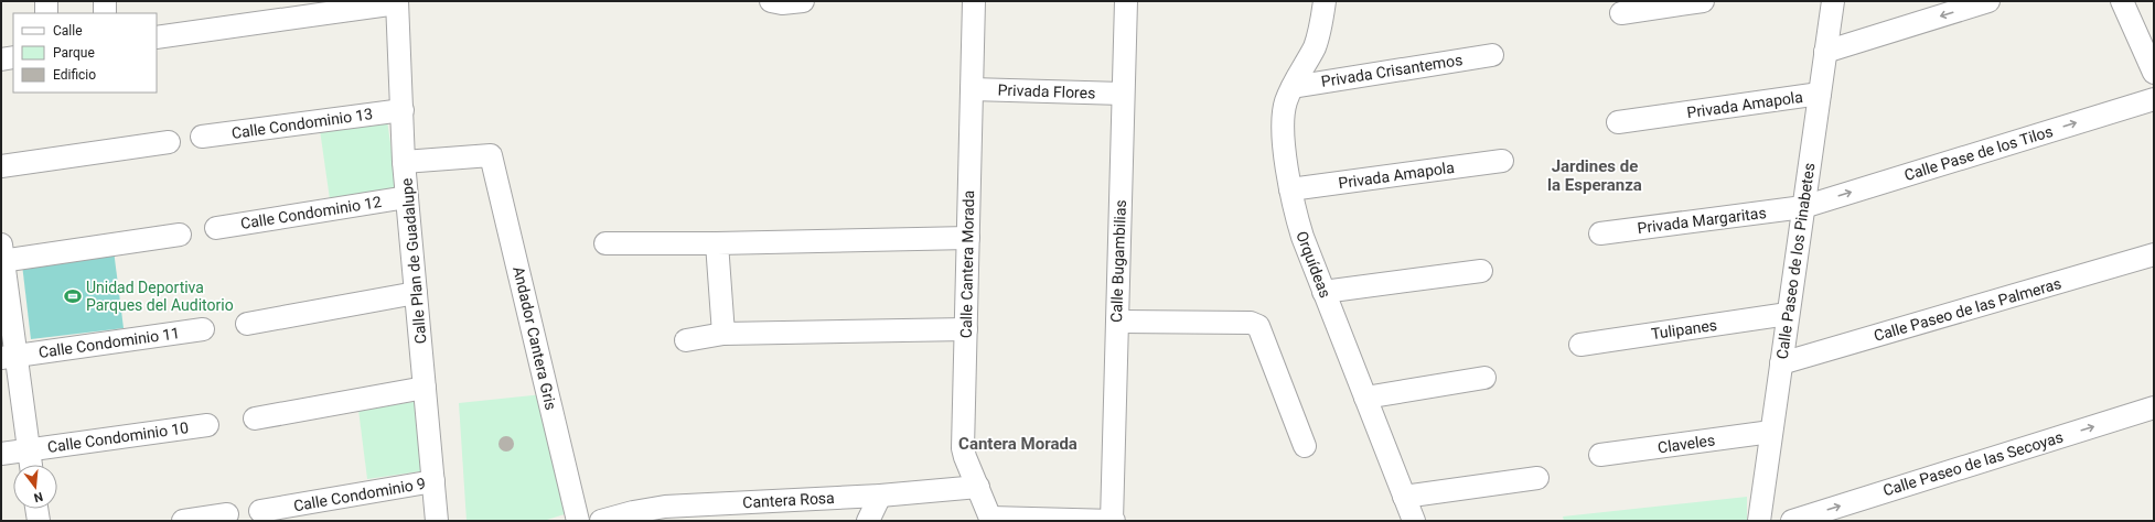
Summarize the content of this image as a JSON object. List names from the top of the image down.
{
  "streets": {
    "street": [
      "Privada Crisantemos",
      "Privada Flores",
      "Privada Amapola",
      "Calle Condominio 13",
      "Calle Pase de los Tilos",
      "Calle Condominio 12",
      "Privada Margaritas",
      "Calle Plan de Guadalupe",
      "Calle Bugambilias",
      "Calle Paseo de los Pinabetes",
      "Calle Cantera Morada",
      "Orquídeas",
      "Calle Paseo de las Palmeras",
      "Tulipanes",
      "Andador Cantera Gris",
      "Calle Condominio 11",
      "Calle Condominio 10",
      "Claveles",
      "Calle Paseo de las Secoyas",
      "Calle Condominio 9",
      "Cantera Rosa"
    ]
  },
  "crossings": [
    ["Privada Crisantemos", "Orquídeas"],
    ["Privada Flores", "Calle Bugambilias"],
    ["Privada Flores", "Calle Cantera Morada"],
    ["Privada Amapola", "Calle Paseo de los Pinabetes"],
    ["Privada Amapola", "Orquídeas"],
    ["Calle Condominio 13", "Calle Plan de Guadalupe"],
    ["Calle Pase de los Tilos", "Privada Margaritas"],
    ["Calle Pase de los Tilos", "Calle Paseo de los Pinabetes"],
    ["Calle Condominio 12", "Calle Plan de Guadalupe"],
    ["Privada Margaritas", "Calle Paseo de los Pinabetes"],
    ["Calle Plan de Guadalupe", "Andador Cantera Gris"],
    ["Calle Plan de Guadalupe", "Calle Condominio 9"],
    ["Calle Paseo de los Pinabetes", "Calle Paseo de las Palmeras"],
    ["Calle Paseo de los Pinabetes", "Tulipanes"],
    ["Calle Paseo de los Pinabetes", "Claveles"],
    ["Calle Cantera Morada", "Cantera Rosa"]
  ],
  "one_way": ["Calle Paseo de las Secoyas"],
  "districts": ["Jardines de la Esperanza", "Cantera Morada"],
  "places": {
    "sports": ["Unidad Deportiva Parques del Auditorio"]
  },
  "legend": ["Calle", "Parque", "Edificio"],
  "north": "bottom"
}
